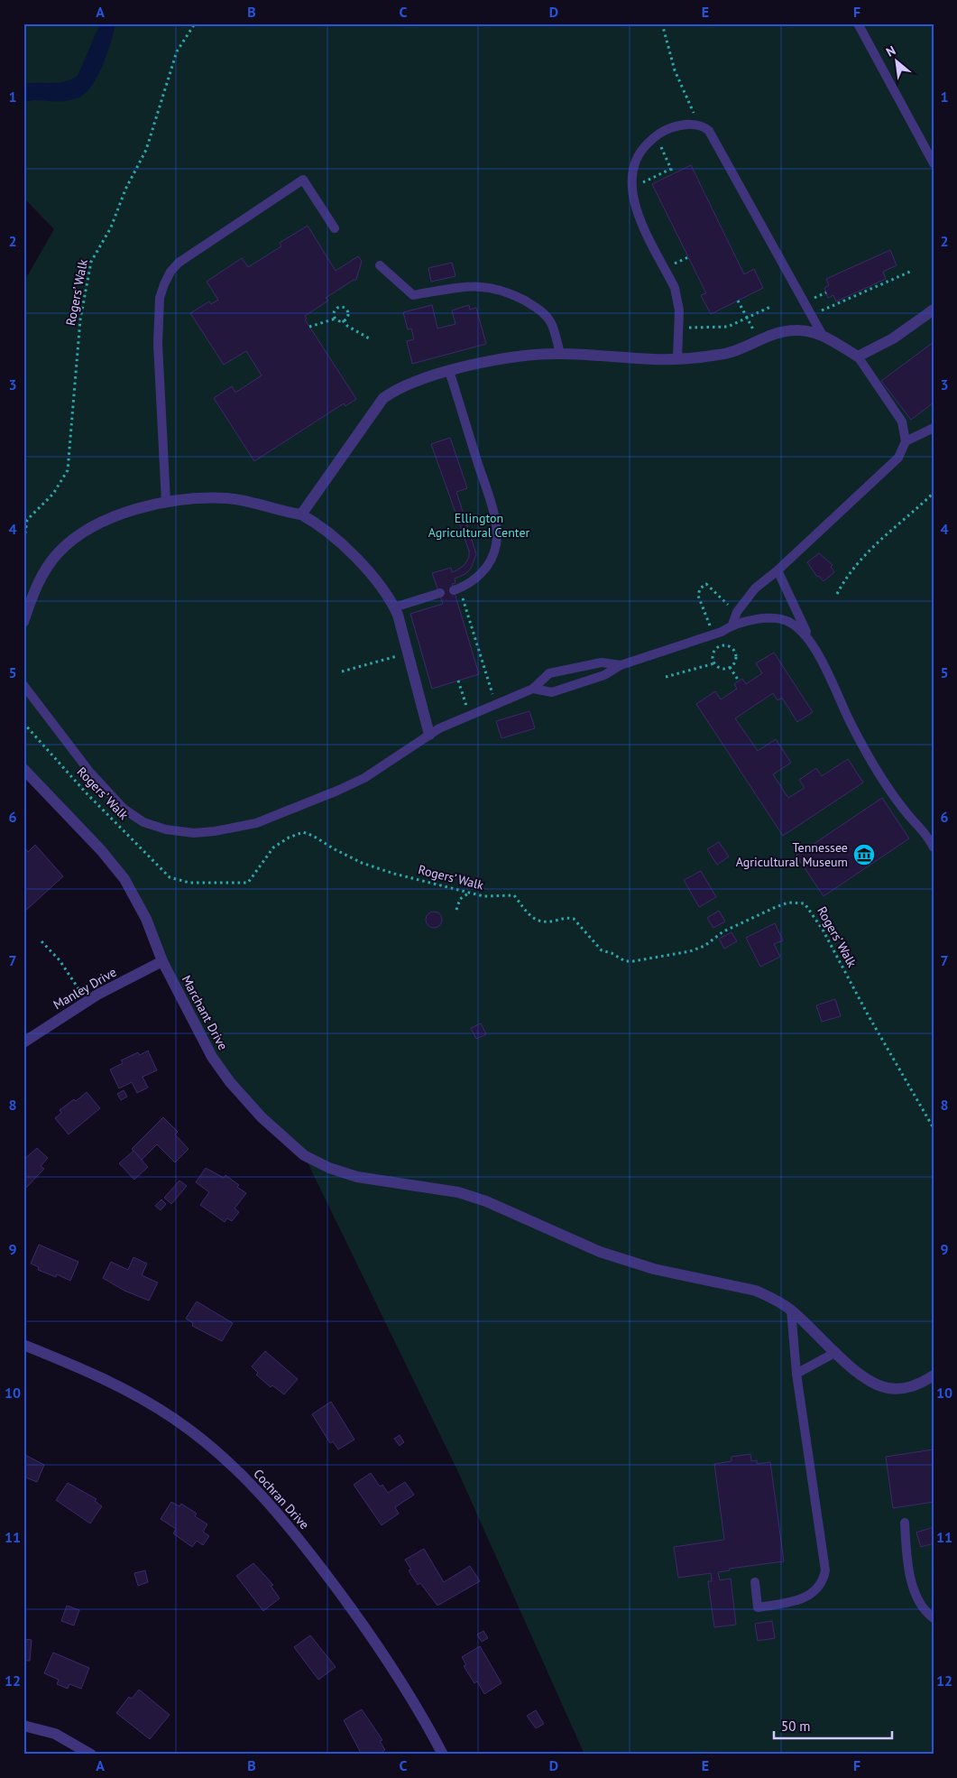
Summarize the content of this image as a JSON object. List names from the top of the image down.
{
  "streets": {
    "street": ["Manley Drive", "Marchant Drive", "Cochran Drive"],
    "path": ["Rogers’ Walk"]
  },
  "crossings": [
    ["Manley Drive", "Marchant Drive"]
  ],
  "parks": ["Ellington Agricultural Center"],
  "places": {
    "museum": ["Tennessee Agricultural Museum"]
  },
  "scale_bar": "50 m",
  "north": "top left",
  "grid": {
    "columns": [
      "A",
      "B",
      "C",
      "D",
      "E",
      "F"
    ],
    "rows": [
      "1",
      "2",
      "3",
      "4",
      "5",
      "6",
      "7",
      "8",
      "9",
      "10",
      "11",
      "12"
    ]
  }
}
